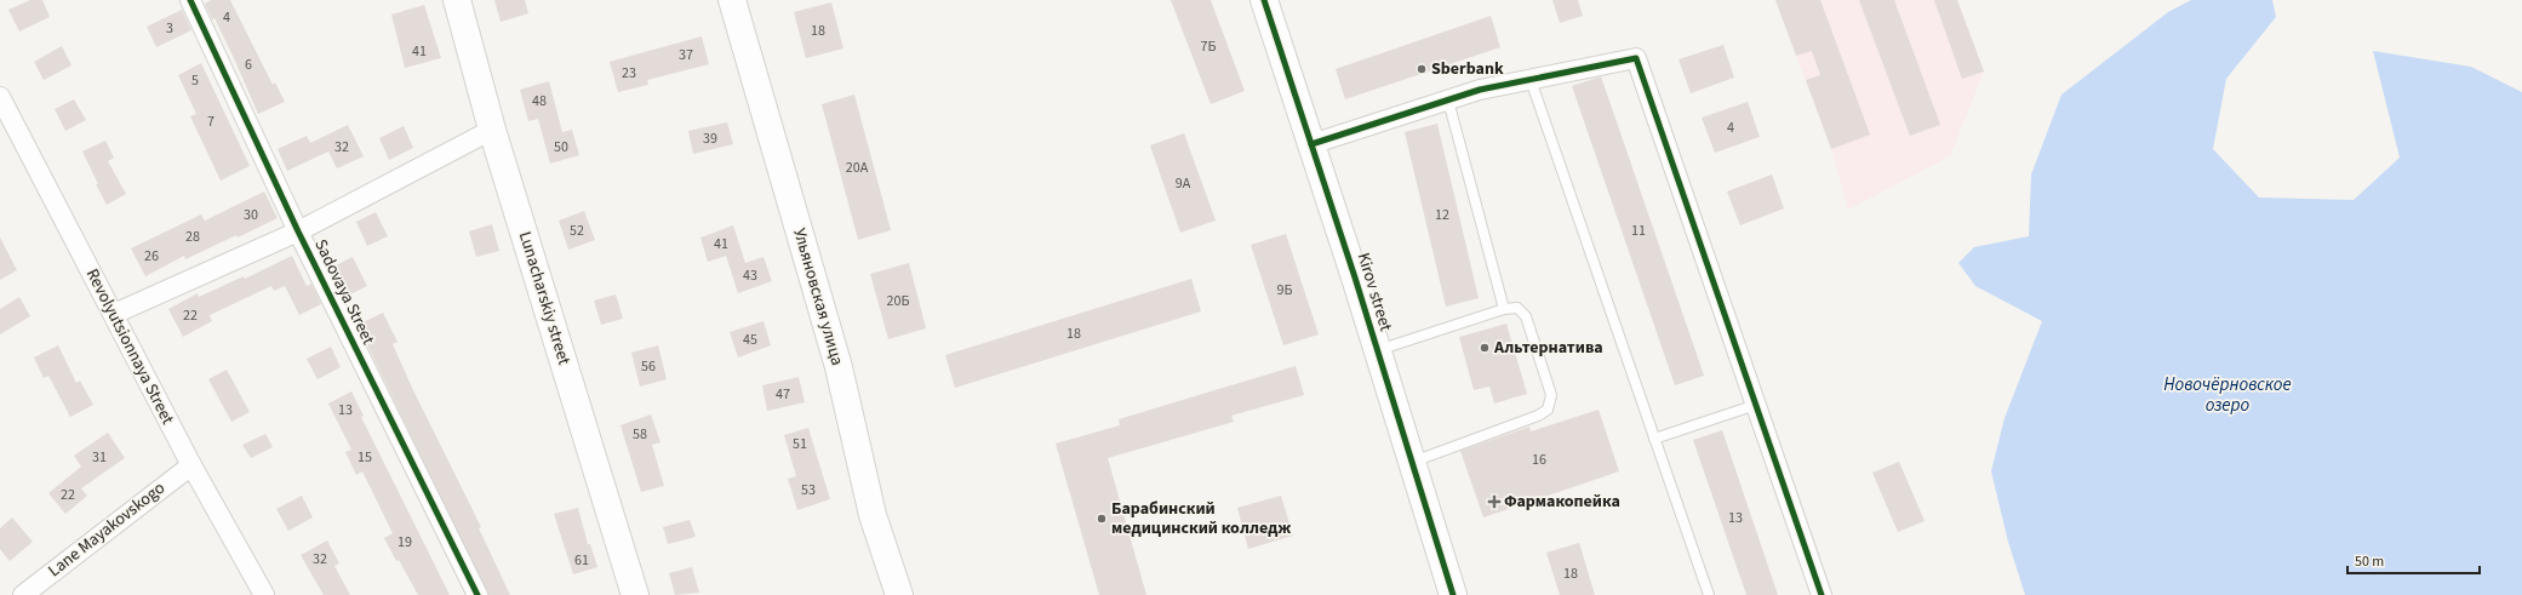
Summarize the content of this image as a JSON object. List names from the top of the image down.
{
  "streets": {
    "street": [
      "Sadovaya Street",
      "Kirov street",
      "Ульяновская улица",
      "Lunacharskiy street",
      "Revolyutsionnaya Street",
      "Lane Mayakovskogo"
    ]
  },
  "crossings": [
    ["Revolyutsionnaya Street", "Lane Mayakovskogo"]
  ],
  "water": ["Новочёрновское озеро"],
  "places": {
    "other": ["Sberbank", "Альтернатива", "Барабинский медицинский колледж"],
    "health": ["Фармакопейка"]
  },
  "house_numbers": [
    "4",
    "3",
    "18",
    "7Б",
    "41",
    "37",
    "6",
    "23",
    "5",
    "48",
    "7",
    "4",
    "39",
    "32",
    "50",
    "20А",
    "9А",
    "30",
    "12",
    "52",
    "11",
    "28",
    "41",
    "26",
    "43",
    "9Б",
    "20Б",
    "22",
    "18",
    "45",
    "56",
    "47",
    "13",
    "58",
    "51",
    "31",
    "15",
    "16",
    "53",
    "22",
    "13",
    "19",
    "32",
    "61",
    "18"
  ],
  "scale_bar": "50 m"
}
